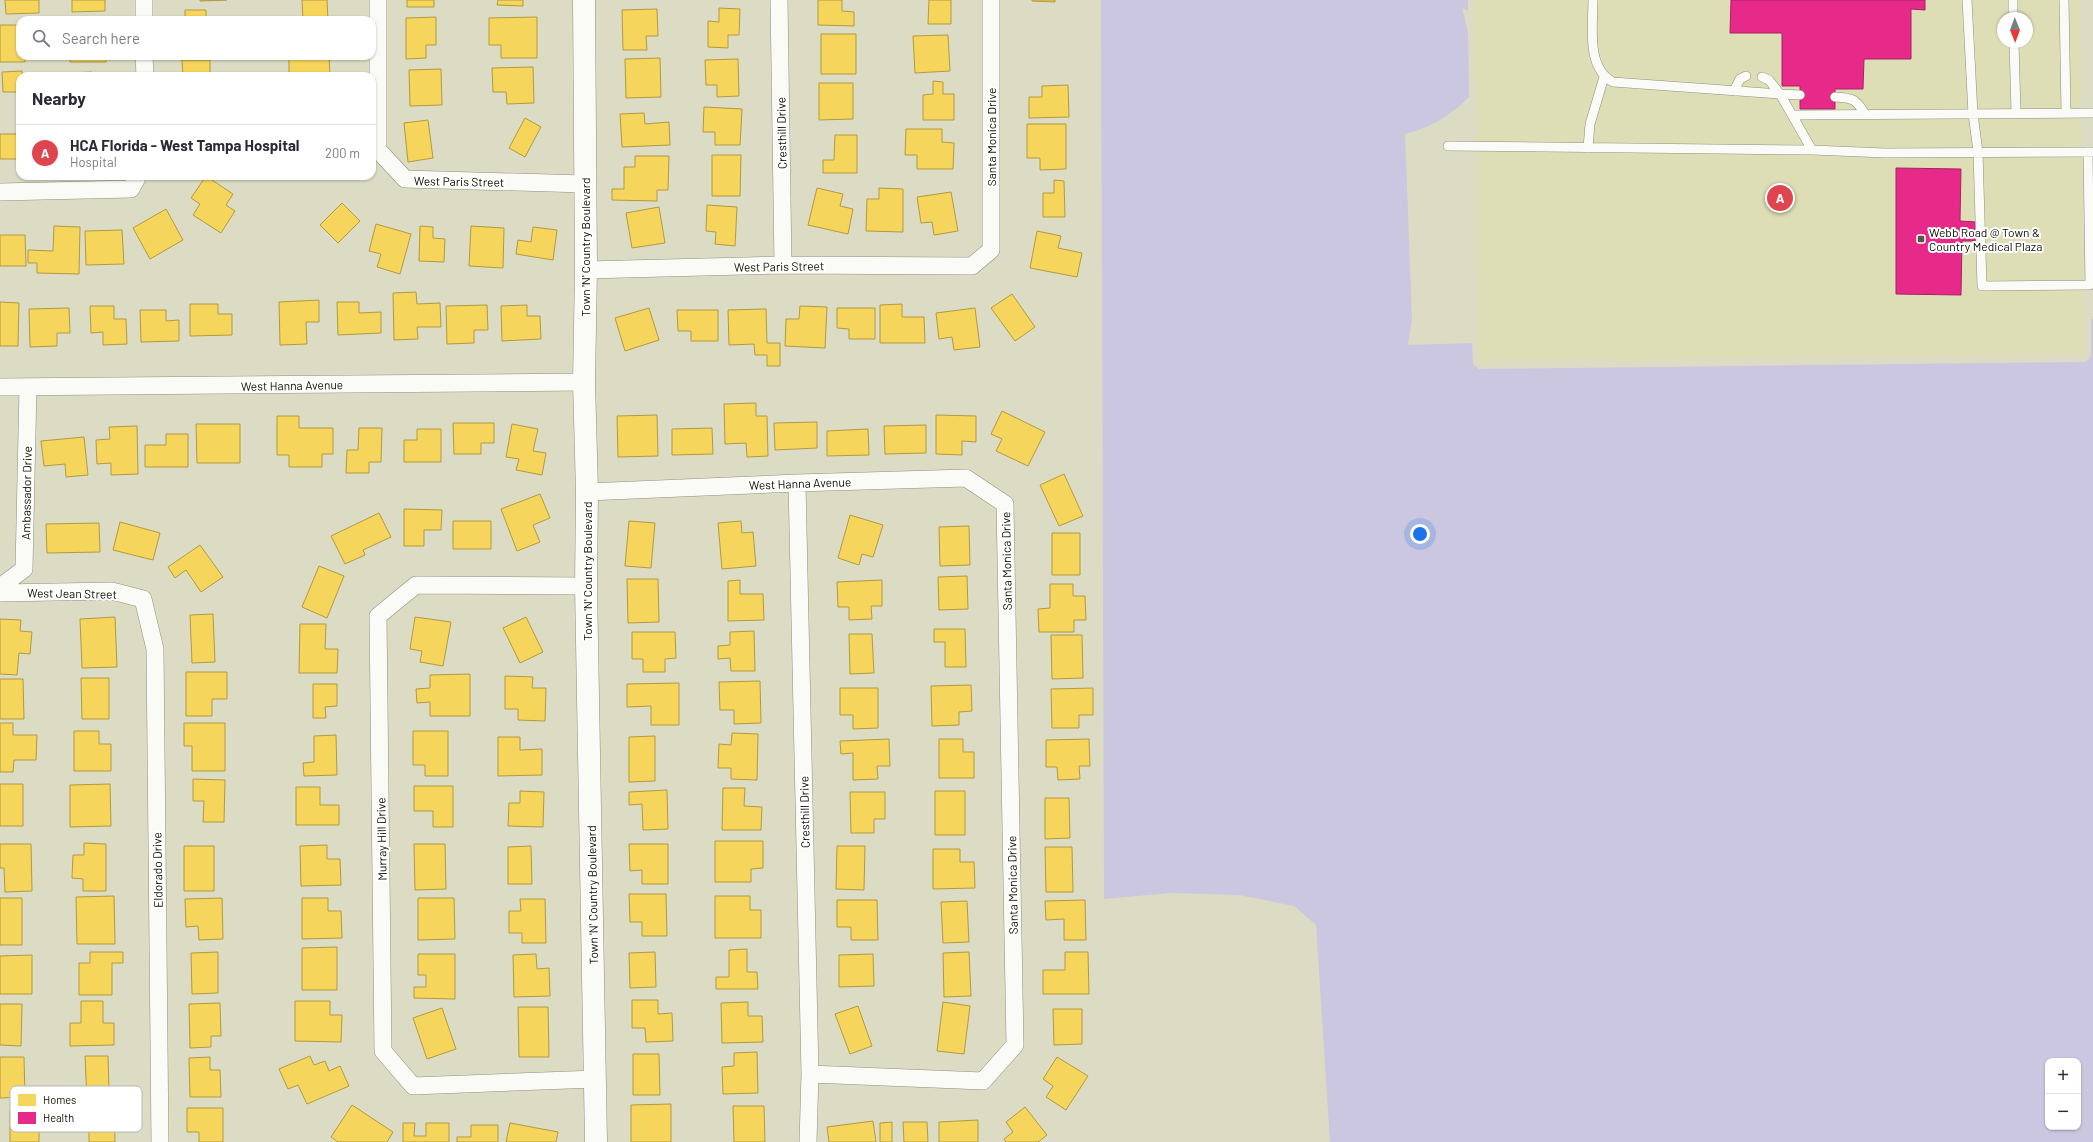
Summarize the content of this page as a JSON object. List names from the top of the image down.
{
  "streets": {
    "street": [
      "Cresthill Drive",
      "Santa Monica Drive",
      "West Paris Street",
      "Town 'N' Country Boulevard",
      "West Hanna Avenue",
      "Ambassador Drive",
      "West Jean Street",
      "Murray Hill Drive",
      "Eldorado Drive"
    ]
  },
  "crossings": [
    ["Cresthill Drive", "Santa Monica Drive"],
    ["Cresthill Drive", "West Paris Street"],
    ["Cresthill Drive", "West Hanna Avenue"],
    ["Santa Monica Drive", "West Paris Street"],
    ["Santa Monica Drive", "West Hanna Avenue"],
    ["West Paris Street", "Town 'N' Country Boulevard"],
    ["Town 'N' Country Boulevard", "West Hanna Avenue"],
    ["Town 'N' Country Boulevard", "Murray Hill Drive"],
    ["West Hanna Avenue", "Ambassador Drive"],
    ["West Jean Street", "Eldorado Drive"]
  ],
  "places": {
    "transit": ["Webb Road @ Town & Country Medical Plaza"]
  },
  "legend": ["Homes", "Health"],
  "north": "bottom",
  "page": {
    "search": "Search here",
    "heading": "Nearby",
    "list": [
      {
        "mark": "A",
        "name": "HCA Florida - West Tampa Hospital",
        "note": "Hospital",
        "value": "200 m"
      }
    ],
    "pins": "A",
    "map_buttons": ["+", "−"]
  }
}
